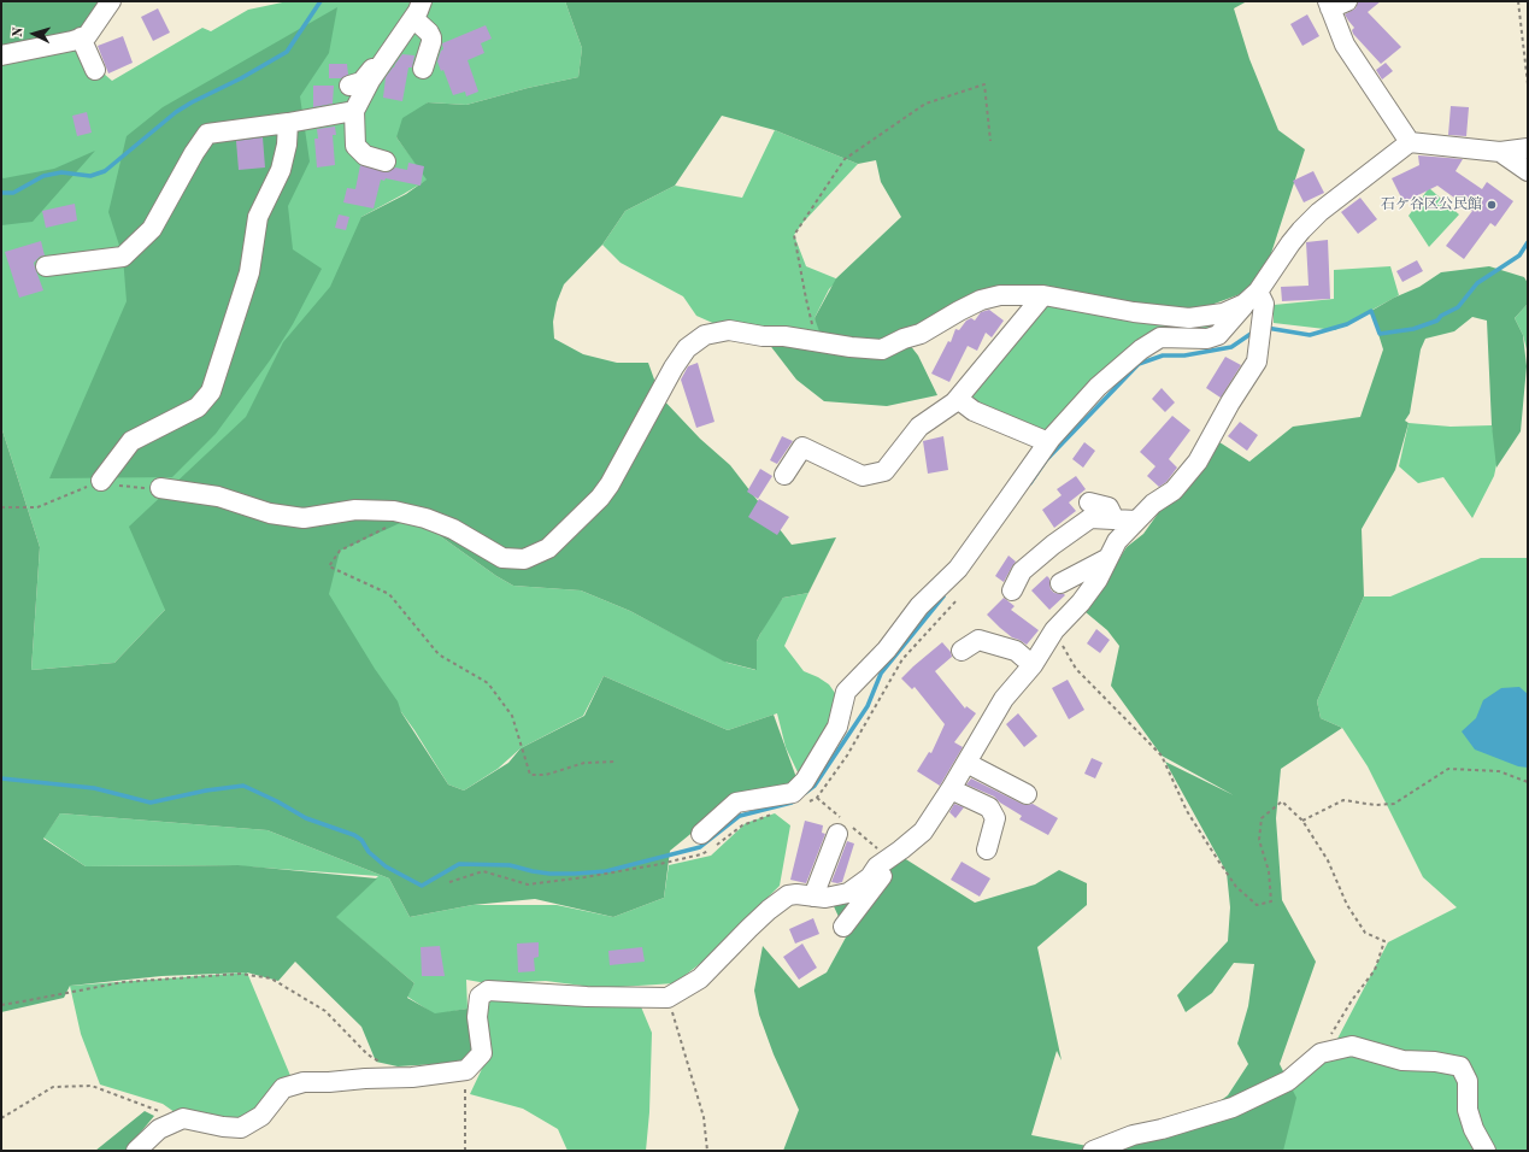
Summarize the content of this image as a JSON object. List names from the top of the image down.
{
  "places": ["石ケ谷区公民館"],
  "north": "left"
}
